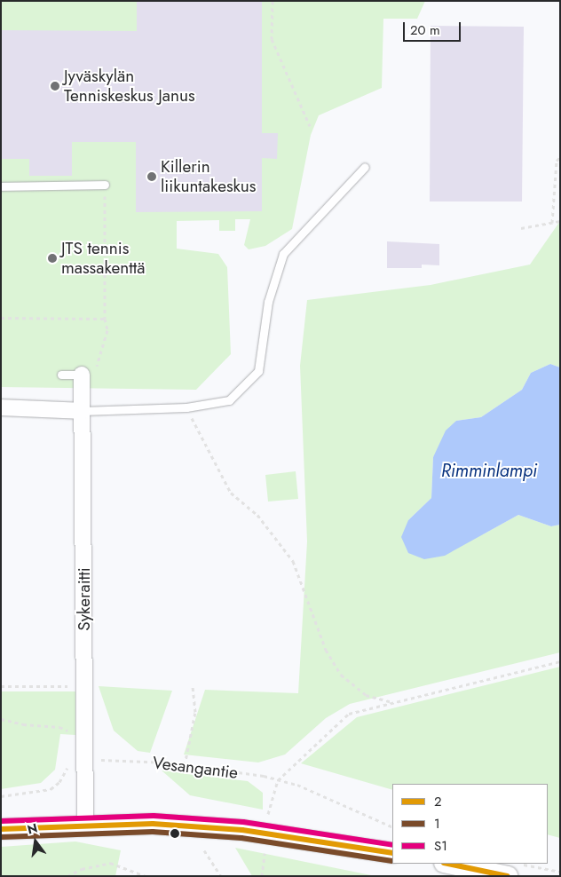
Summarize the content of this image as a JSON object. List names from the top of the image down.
{
  "streets": {
    "street": ["Sykeraitti"],
    "path": ["Vesangantie"]
  },
  "crossings": [
    ["Sykeraitti", "Vesangantie"]
  ],
  "water": ["Rimminlampi"],
  "places": ["Jyväskylän Tenniskeskus Janus", "Killerin liikuntakeskus", "JTS tennis massakenttä"],
  "lines": ["transit line S1", "transit line 2", "transit line 1"],
  "legend": ["2", "1", "S1"],
  "scale_bar": "20 m",
  "north": "top"
}
